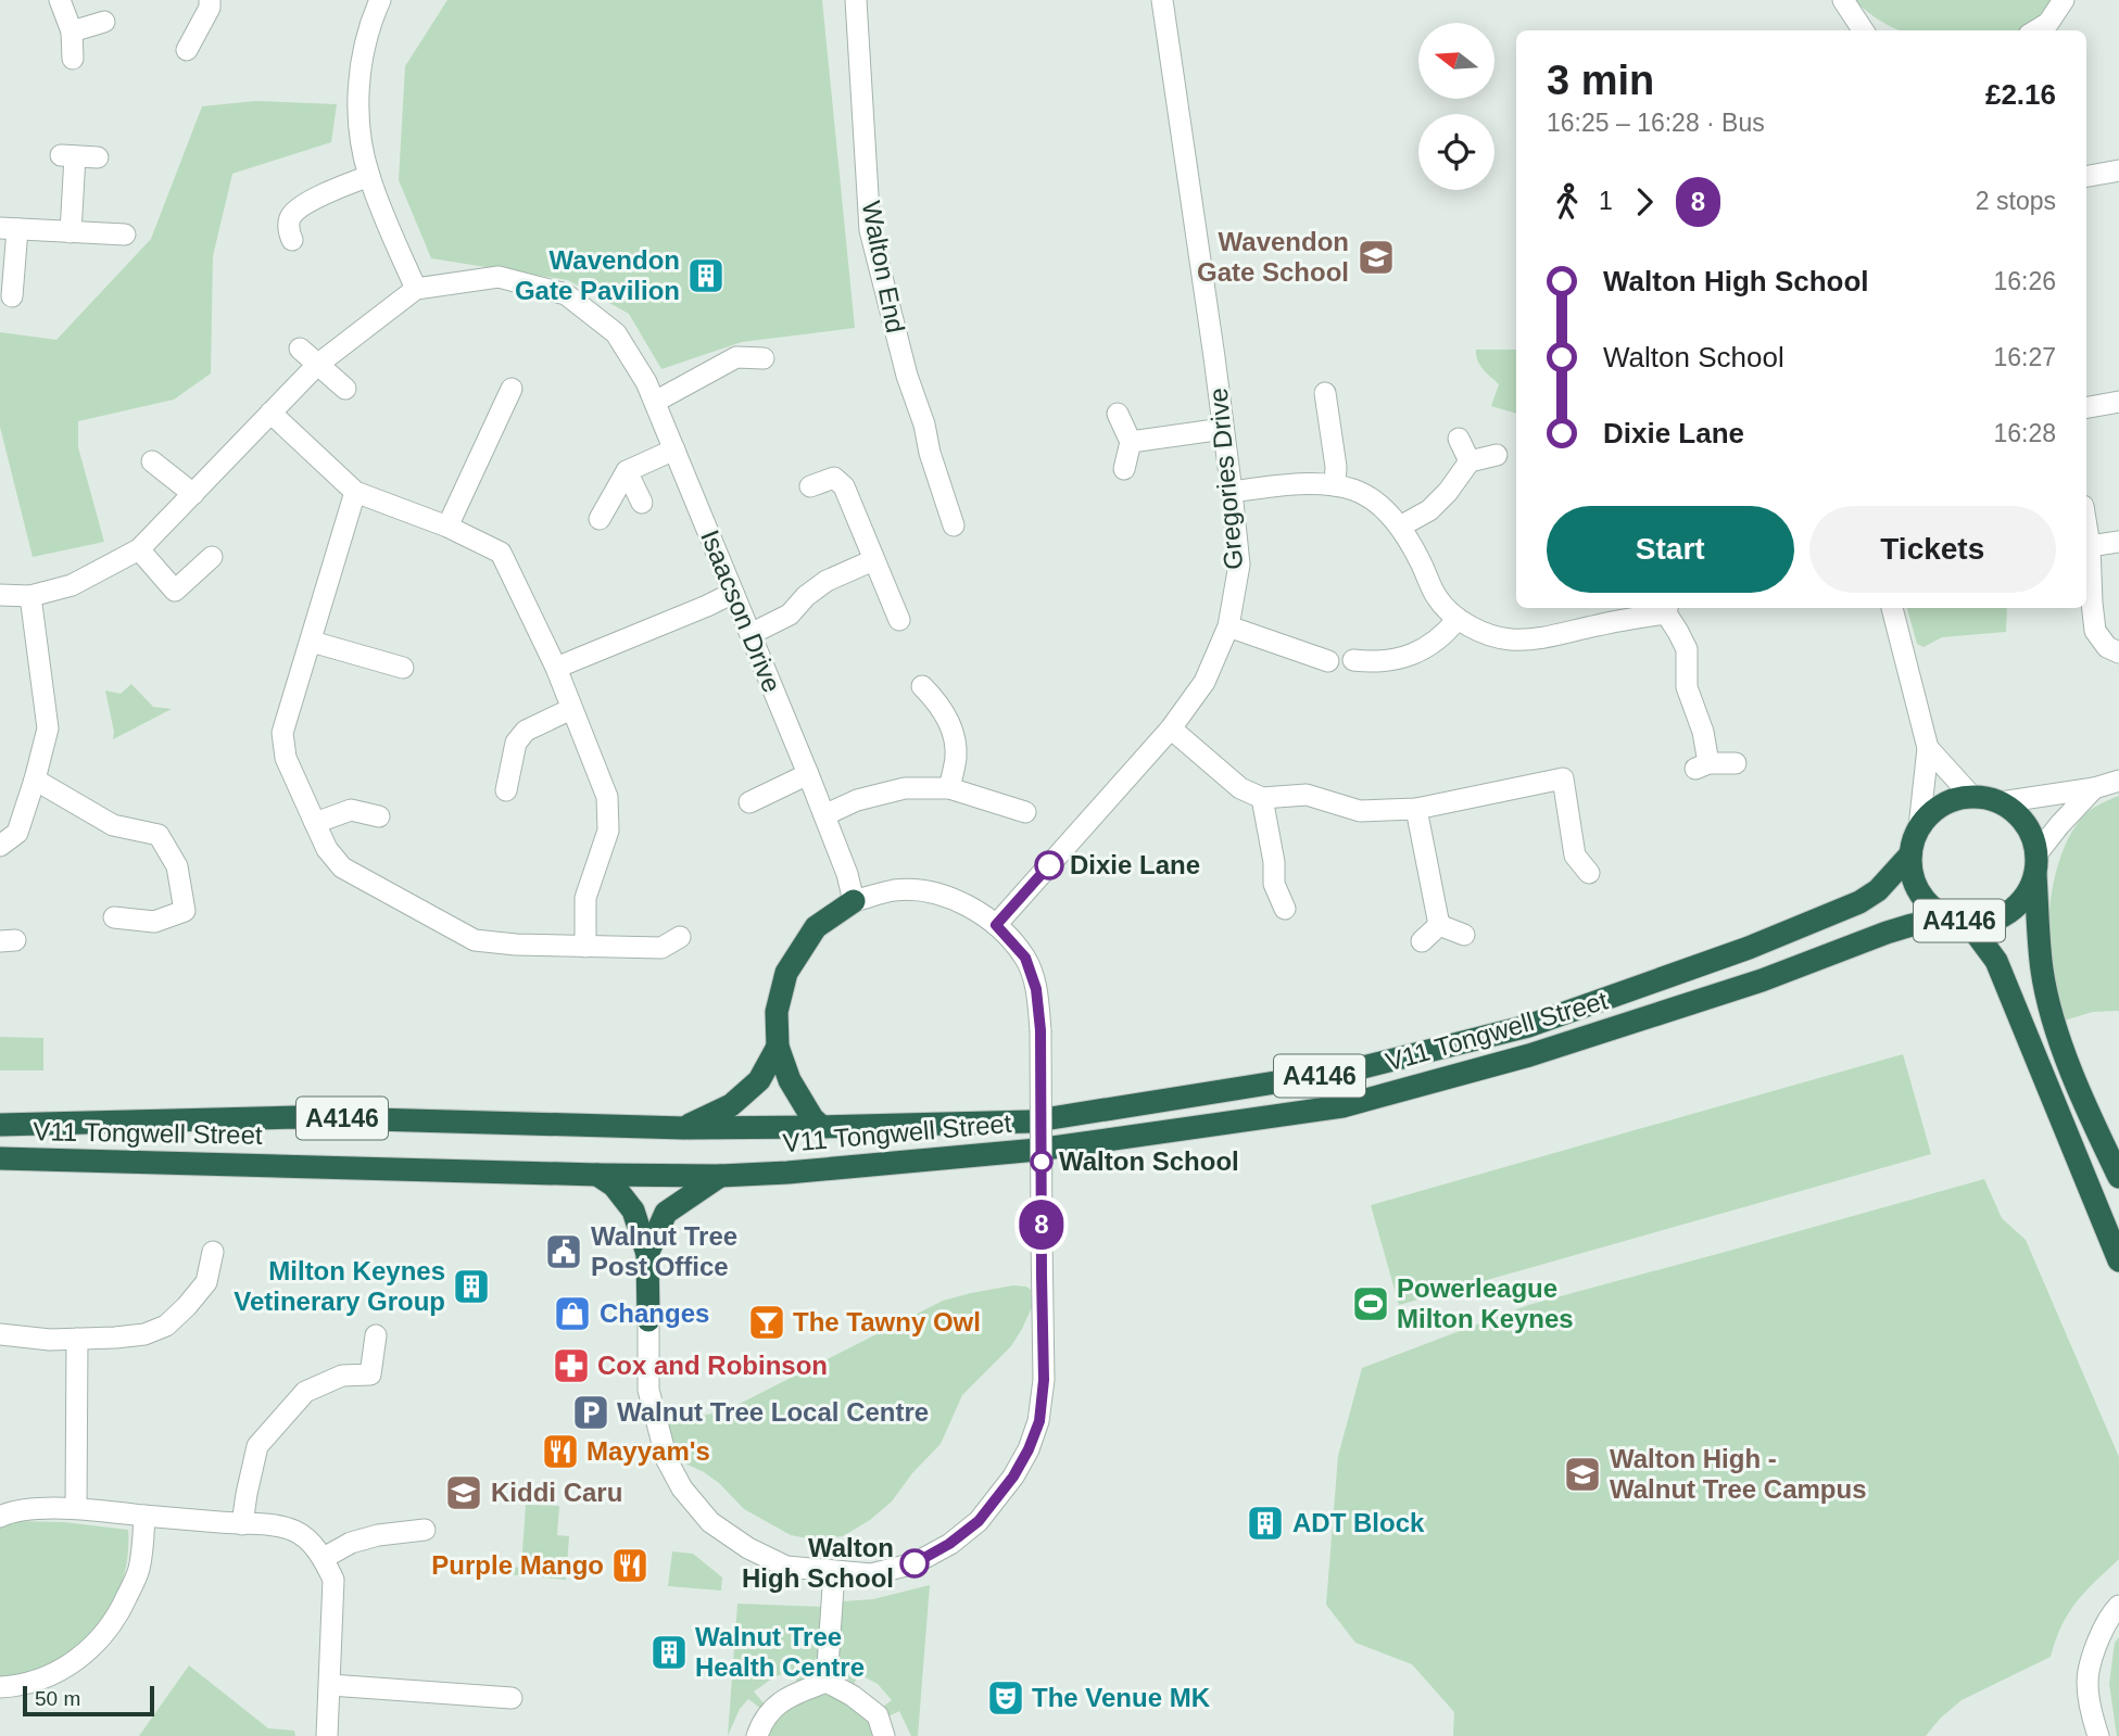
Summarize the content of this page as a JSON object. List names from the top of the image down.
{
  "streets": {
    "highway": ["A4146", "V11 Tongwell Street"],
    "street": ["Walton End", "Gregories Drive", "Isaacson Drive"]
  },
  "crossings": [
    ["A4146", "V11 Tongwell Street"]
  ],
  "places": {
    "school or university": ["Wavendon Gate School", "Walton High - Walnut Tree Campus", "Kiddi Caru"],
    "building": [
      "Wavendon Gate Pavilion",
      "Milton Keynes Vetinerary Group",
      "ADT Block",
      "Walnut Tree Health Centre"
    ],
    "other": ["Dixie Lane", "Walton School", "Walton High School"],
    "public building": ["Walnut Tree Post Office"],
    "sports": ["Powerleague Milton Keynes"],
    "shop": ["Changes"],
    "bar": ["The Tawny Owl"],
    "pharmacy": ["Cox and Robinson"],
    "parking": ["Walnut Tree Local Centre"],
    "restaurant": ["Mayyam's", "Purple Mango"],
    "theatre": ["The Venue MK"]
  },
  "lines": ["bus line 8"],
  "scale_bar": "50 m",
  "north": "left",
  "page": {
    "on_map": "8",
    "heading": ["3 min", "16:25 – 16:28 · Bus", "£2.16"],
    "legs": ["1", "8", "2 stops"],
    "list": [
      {
        "name": "Walton High School",
        "value": "16:26"
      },
      {
        "name": "Walton School",
        "value": "16:27"
      },
      {
        "name": "Dixie Lane",
        "value": "16:28"
      }
    ],
    "buttons": ["Start", "Tickets"],
    "scale": "50 m"
  }
}
